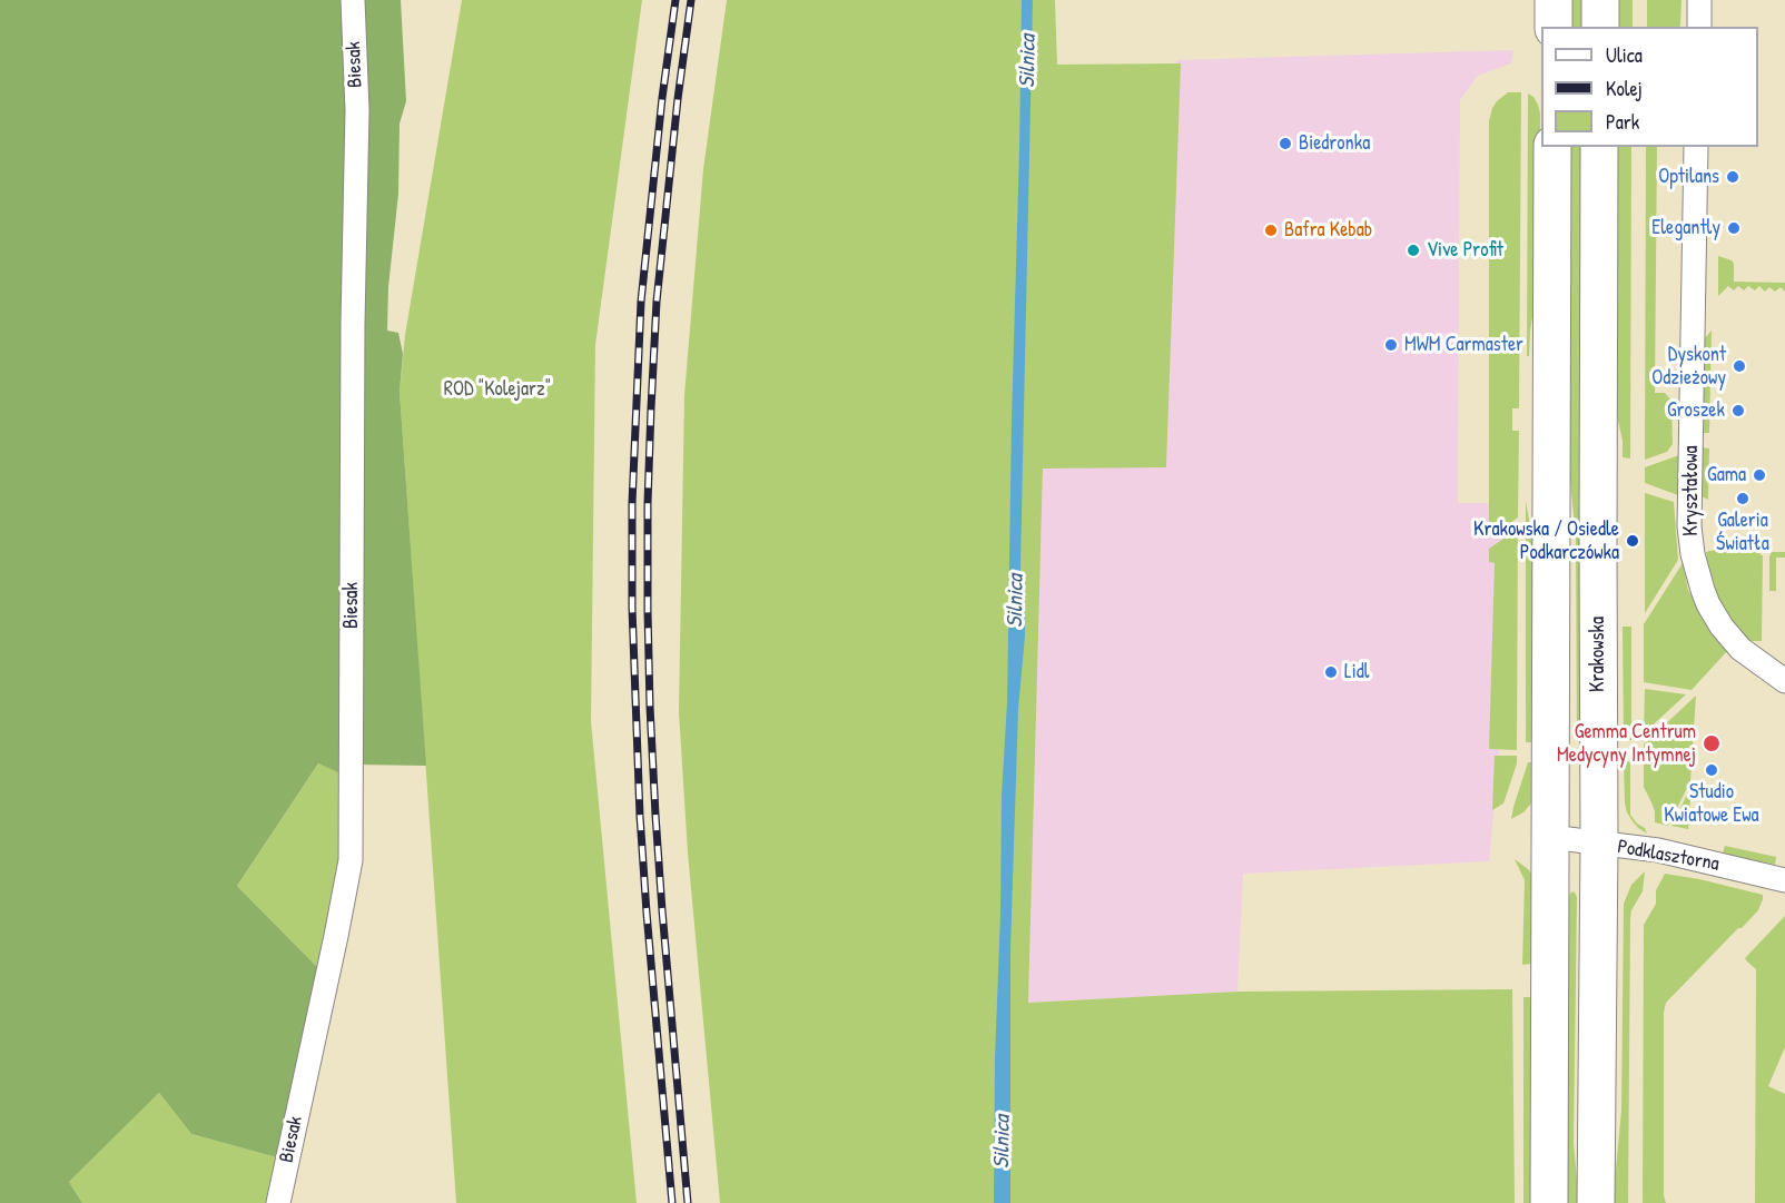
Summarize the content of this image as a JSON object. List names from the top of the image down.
{
  "streets": {
    "main road": ["Krakowska"],
    "street": ["Biesak", "Kryształowa", "Podklasztorna"]
  },
  "crossings": [
    ["Krakowska", "Podklasztorna"]
  ],
  "water": ["Silnica"],
  "parks": ["ROD \"Kolejarz\""],
  "places": [
    "Biedronka",
    "Optilans",
    "Elegantly",
    "Bafra Kebab",
    "Vive Profit",
    "MWM Carmaster",
    "Dyskont Odzieżowy",
    "Groszek",
    "Gama",
    "Galeria Światła",
    "Krakowska / Osiedle Podkarczówka",
    "Lidl",
    "Gemma Centrum Medycyny Intymnej",
    "Studio Kwiatowe Ewa"
  ],
  "legend": ["Ulica", "Kolej", "Park"]
}
